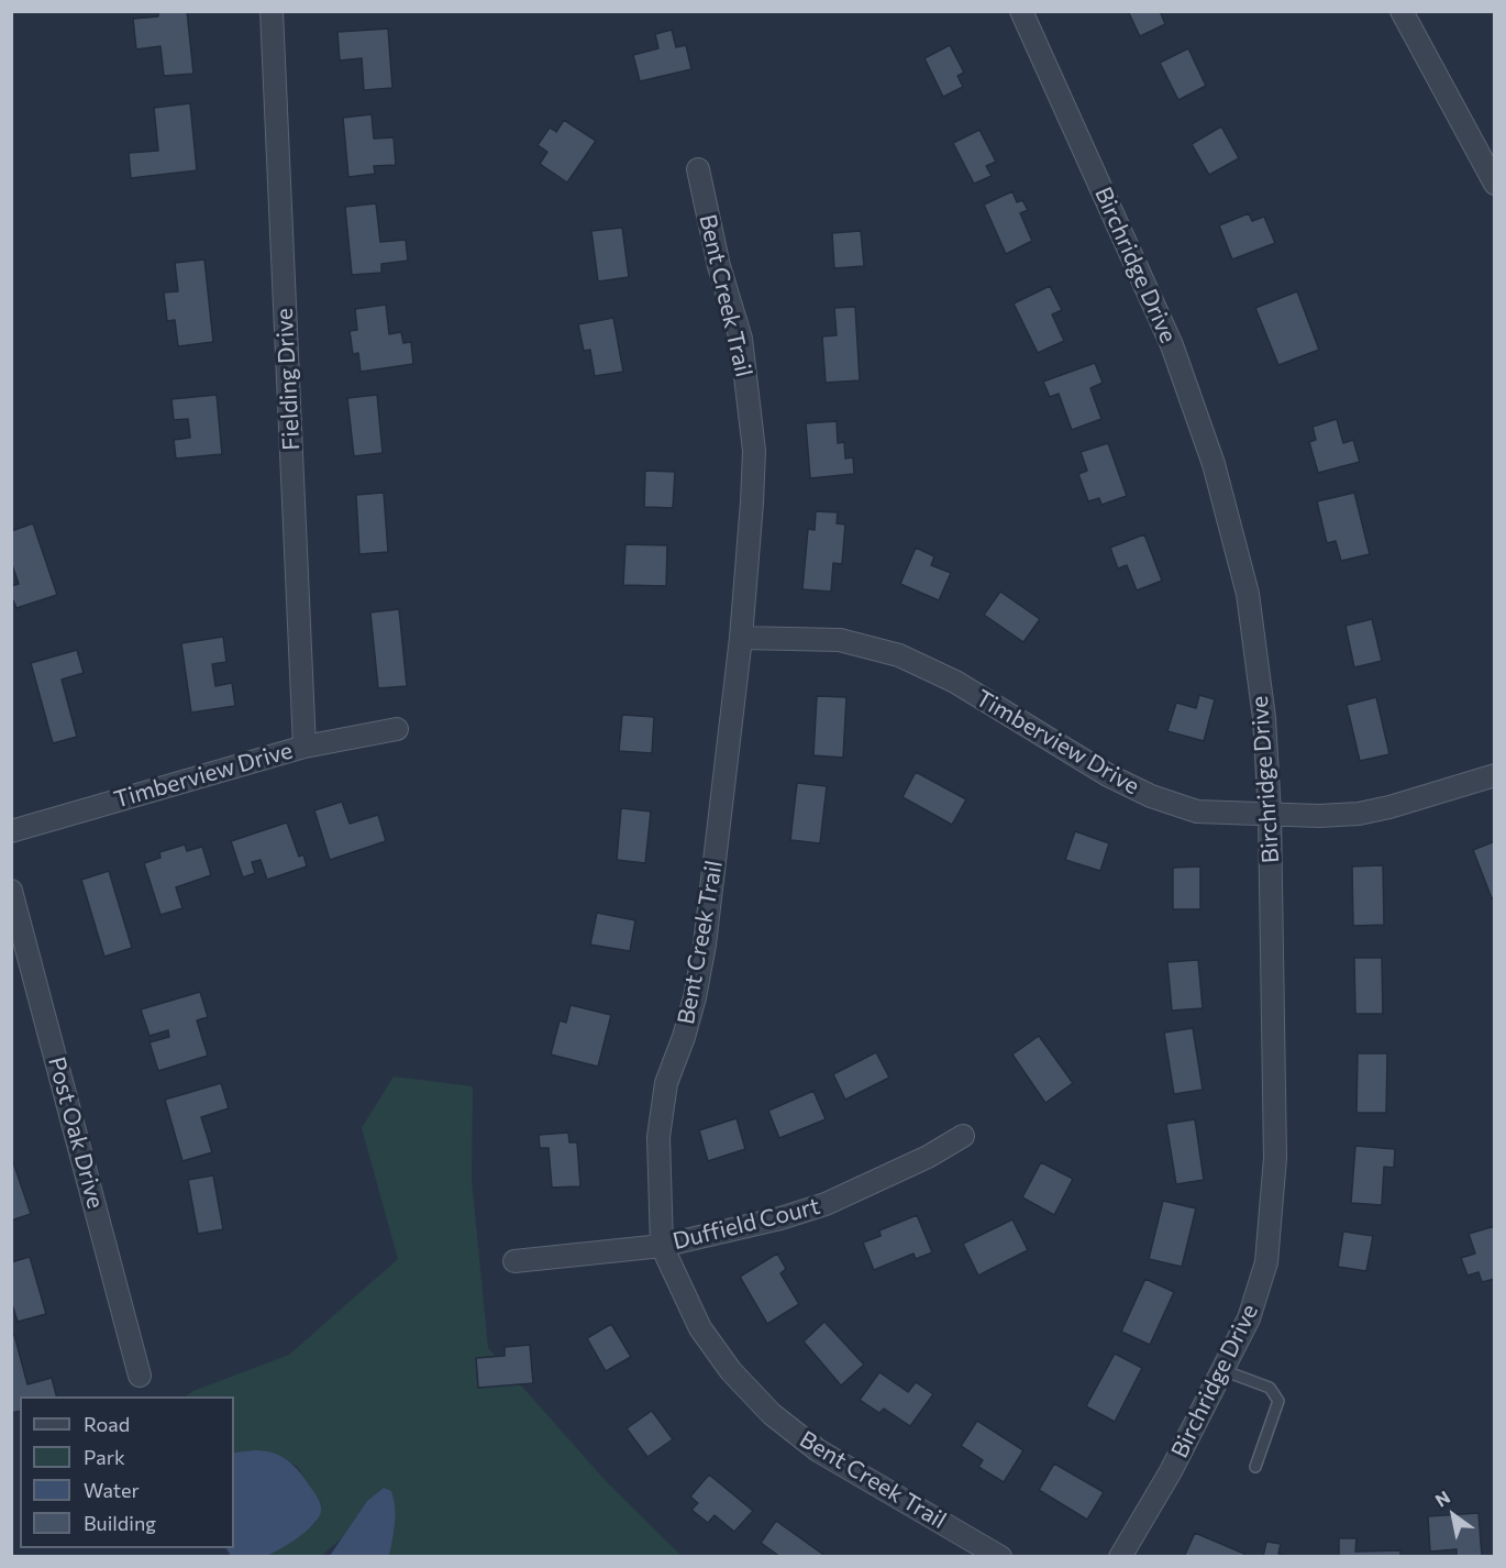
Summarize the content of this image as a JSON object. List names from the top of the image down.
{
  "streets": {
    "street": [
      "Birchridge Drive",
      "Bent Creek Trail",
      "Fielding Drive",
      "Timberview Drive",
      "Post Oak Drive",
      "Duffield Court"
    ]
  },
  "crossings": [
    ["Birchridge Drive", "Timberview Drive"],
    ["Bent Creek Trail", "Timberview Drive"],
    ["Bent Creek Trail", "Duffield Court"],
    ["Fielding Drive", "Timberview Drive"]
  ],
  "legend": [
    "Road",
    "Park",
    "Water",
    "Building"
  ],
  "north": "top left"
}
